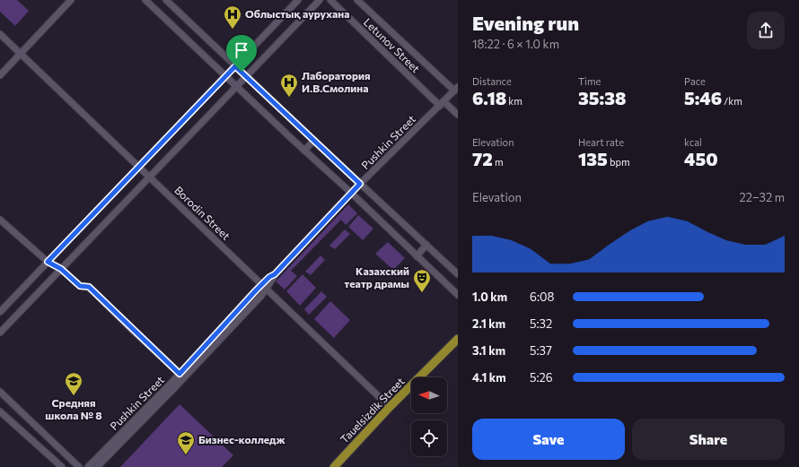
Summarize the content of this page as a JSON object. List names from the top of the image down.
{
  "streets": {
    "main road": ["Tauelsіzdіk Street"],
    "street": ["Letunov Street", "Pushkin Street", "Borodin Street"]
  },
  "crossings": [
    ["Letunov Street", "Pushkin Street"],
    ["Pushkin Street", "Borodin Street"],
    ["Borodin Street", "Tauelsіzdіk Street"]
  ],
  "places": {
    "hospital": ["Облыстық аурухана", "Лаборатория И.В.Смолина"],
    "theatre": ["Казахский театр драмы"],
    "school or university": ["Средняя школа № 8", "Бизнес-колледж"]
  },
  "north": "left",
  "page": {
    "heading": ["Evening run", "18:22 · 6 × 1.0 km"],
    "stats": [
      ["Distance", "6.18 km"],
      ["Time", "35:38"],
      ["Pace", "5:46 /km"],
      ["Elevation", "72 m"],
      ["Heart rate", "135 bpm"],
      ["kcal", "450"]
    ],
    "chart": ["Elevation", "22–32 m"],
    "list": [
      {
        "name": "1.0 km",
        "note": "6:08"
      },
      {
        "name": "2.1 km",
        "note": "5:32"
      },
      {
        "name": "3.1 km",
        "note": "5:37"
      },
      {
        "name": "4.1 km",
        "note": "5:26"
      }
    ],
    "buttons": ["Save", "Share"]
  }
}
